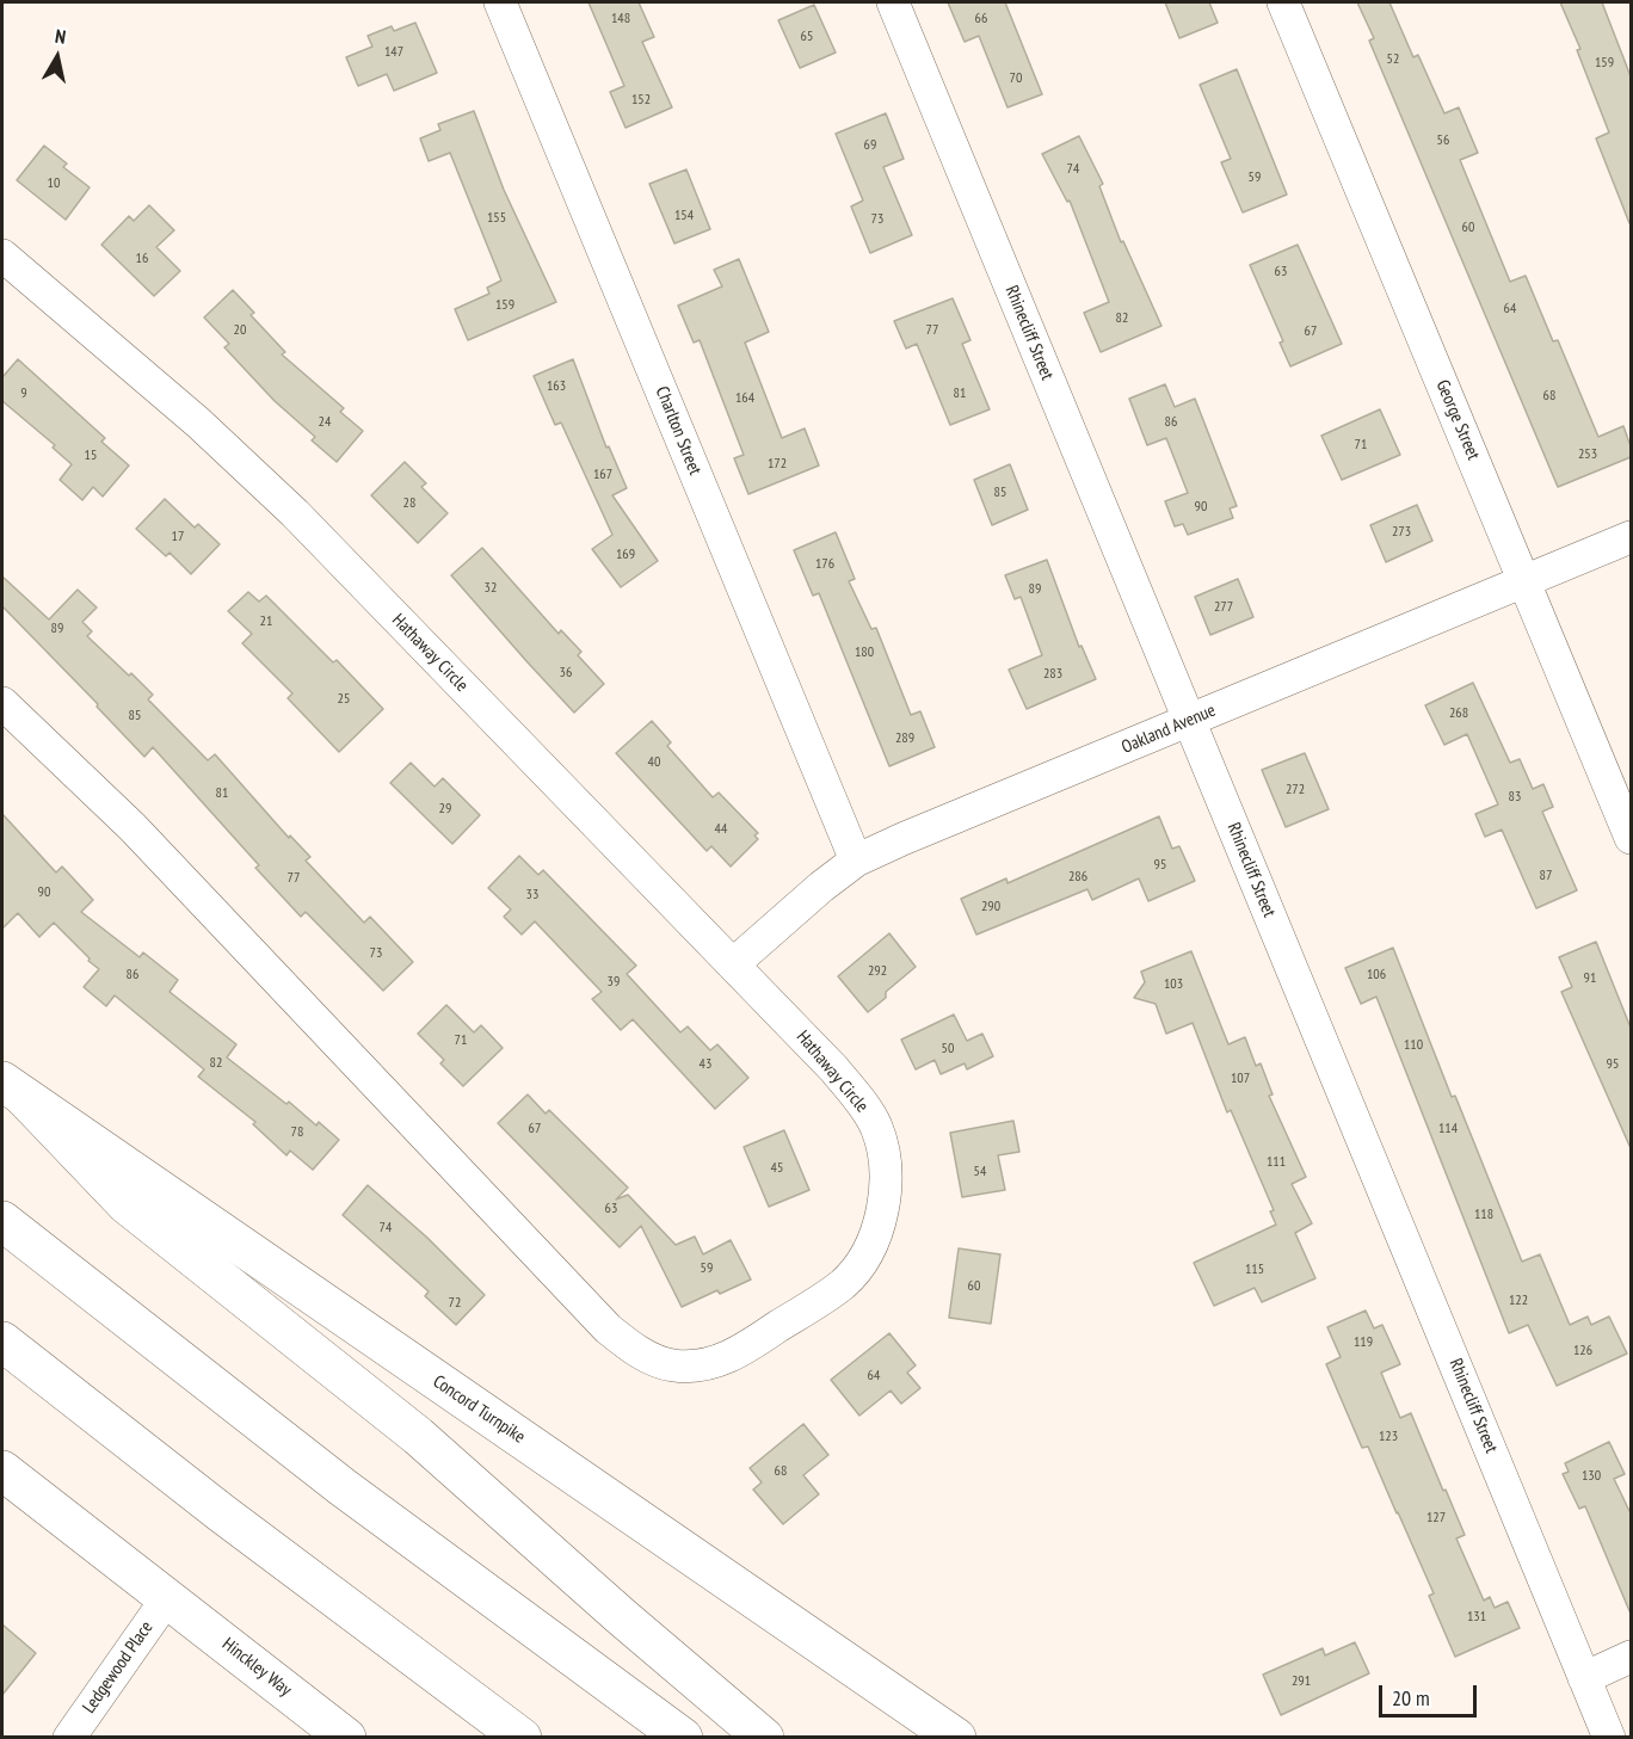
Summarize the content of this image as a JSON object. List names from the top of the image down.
{
  "streets": {
    "main road": ["Concord Turnpike", "Hinckley Way"],
    "street": [
      "Rhinecliff Street",
      "George Street",
      "Charlton Street",
      "Hathaway Circle",
      "Oakland Avenue",
      "Ledgewood Place"
    ]
  },
  "crossings": [
    ["Rhinecliff Street", "Oakland Avenue"],
    ["George Street", "Oakland Avenue"],
    ["Charlton Street", "Oakland Avenue"],
    ["Hathaway Circle", "Oakland Avenue"],
    ["Ledgewood Place", "Hinckley Way"]
  ],
  "house_numbers": [
    "148",
    "66",
    "65",
    "147",
    "52",
    "159",
    "70",
    "152",
    "56",
    "69",
    "74",
    "59",
    "10",
    "154",
    "155",
    "73",
    "60",
    "16",
    "63",
    "159",
    "64",
    "82",
    "20",
    "77",
    "67",
    "163",
    "9",
    "81",
    "68",
    "164",
    "24",
    "86",
    "71",
    "253",
    "15",
    "172",
    "167",
    "85",
    "28",
    "90",
    "273",
    "17",
    "169",
    "176",
    "32",
    "89",
    "277",
    "21",
    "89",
    "180",
    "36",
    "283",
    "25",
    "268",
    "85",
    "289",
    "40",
    "272",
    "81",
    "83",
    "29",
    "44",
    "95",
    "87",
    "286",
    "77",
    "90",
    "33",
    "290",
    "73",
    "292",
    "86",
    "106",
    "91",
    "39",
    "103",
    "71",
    "110",
    "50",
    "82",
    "43",
    "95",
    "107",
    "67",
    "114",
    "78",
    "111",
    "45",
    "54",
    "63",
    "118",
    "74",
    "59",
    "115",
    "60",
    "122",
    "72",
    "119",
    "126",
    "64",
    "123",
    "68",
    "130",
    "127",
    "131",
    "291"
  ],
  "scale_bar": "20 m",
  "north": "top"
}
